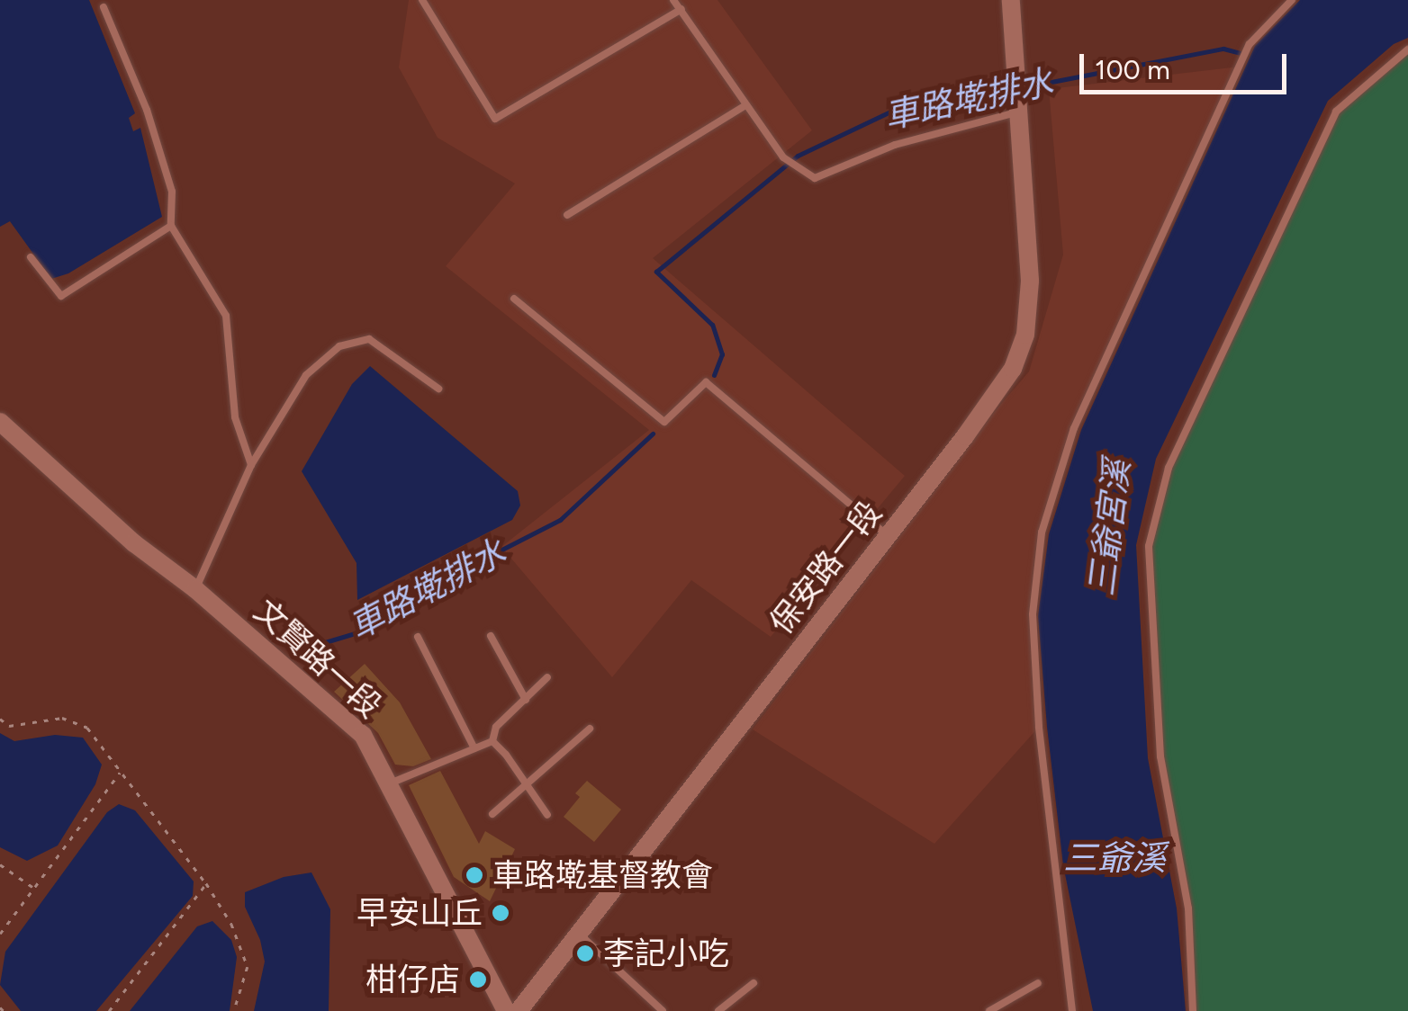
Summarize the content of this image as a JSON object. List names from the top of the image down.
{
  "streets": {
    "street": ["保安路一段", "文賢路一段"]
  },
  "water": ["車路墘排水", "三爺宮溪", "三爺溪"],
  "places": [
    "車路墘基督教會",
    "早安山丘",
    "李記小吃",
    "柑仔店"
  ],
  "scale_bar": "100 m"
}
